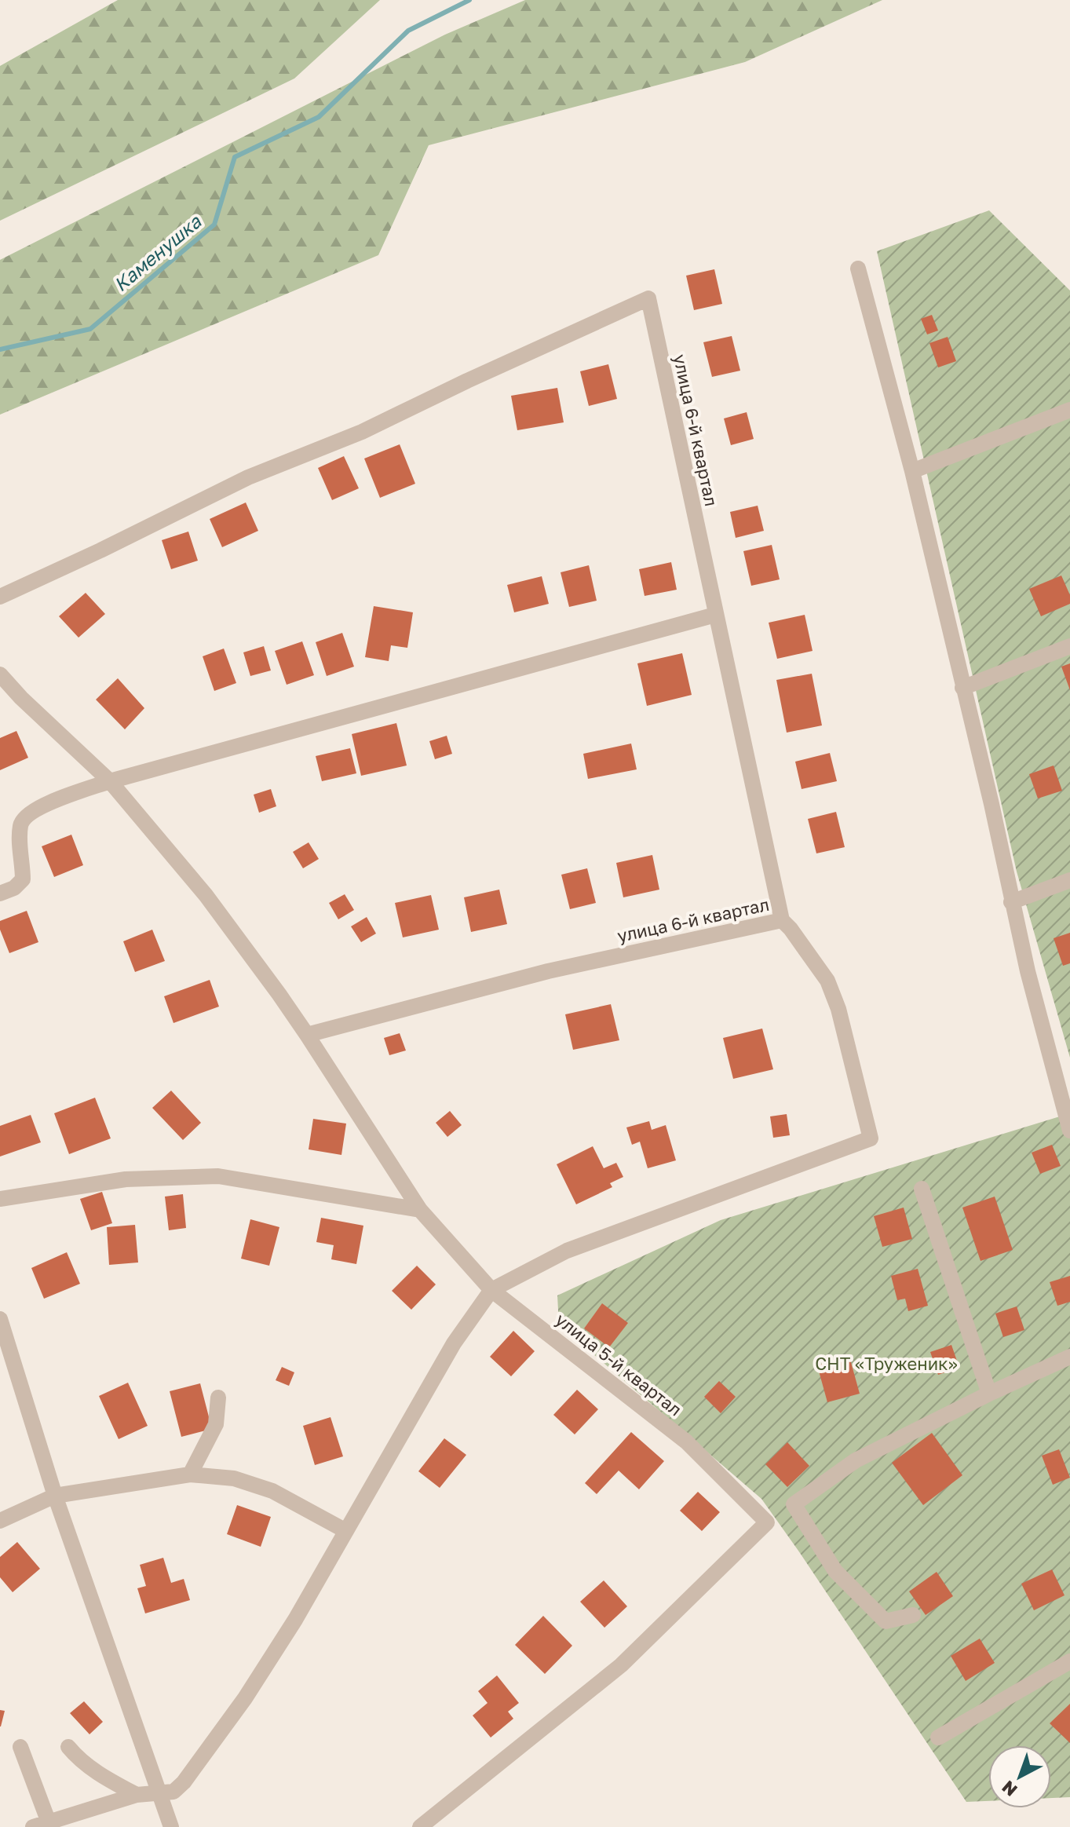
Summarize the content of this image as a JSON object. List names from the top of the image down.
{
  "streets": {
    "street": ["улица 6-й квартал", "улица 5-й квартал"]
  },
  "water": ["Каменушка"],
  "parks": ["СНТ «Труженик»"],
  "north": "bottom left"
}
